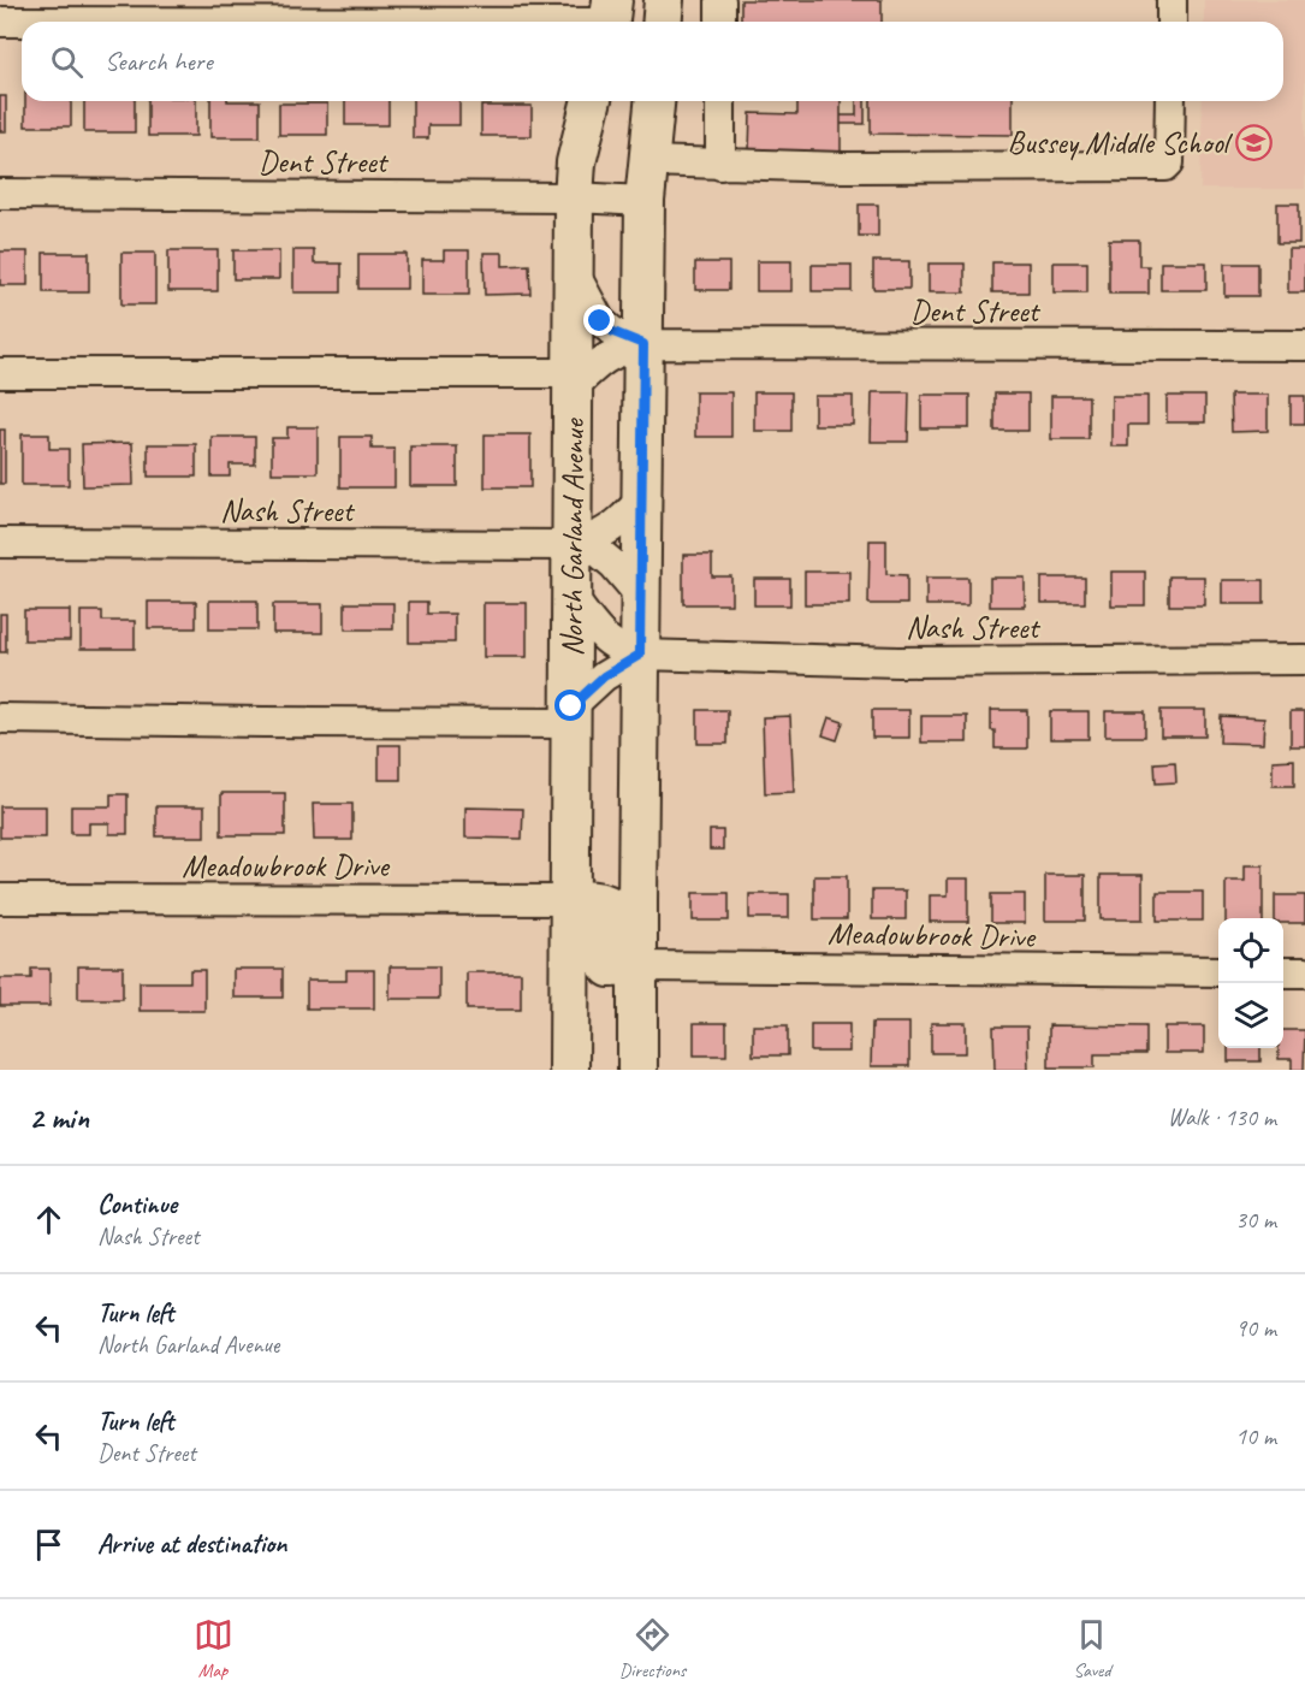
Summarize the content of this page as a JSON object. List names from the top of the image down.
{
  "streets": {
    "main road": ["North Garland Avenue"],
    "street": ["Dent Street", "Nash Street", "Meadowbrook Drive"]
  },
  "crossings": [
    ["Dent Street", "North Garland Avenue"],
    ["Nash Street", "North Garland Avenue"],
    ["North Garland Avenue", "Meadowbrook Drive"]
  ],
  "places": {
    "school or university": ["Bussey Middle School"]
  },
  "page": {
    "search": "Search here",
    "heading": ["2 min", "Walk · 130 m"],
    "list": [
      ["Continue", "Nash Street", "30 m"],
      ["Turn left", "North Garland Avenue", "90 m"],
      ["Turn left", "Dent Street", "10 m"],
      "Arrive at destination"
    ],
    "nav": ["Map", "Directions", "Saved"]
  }
}
